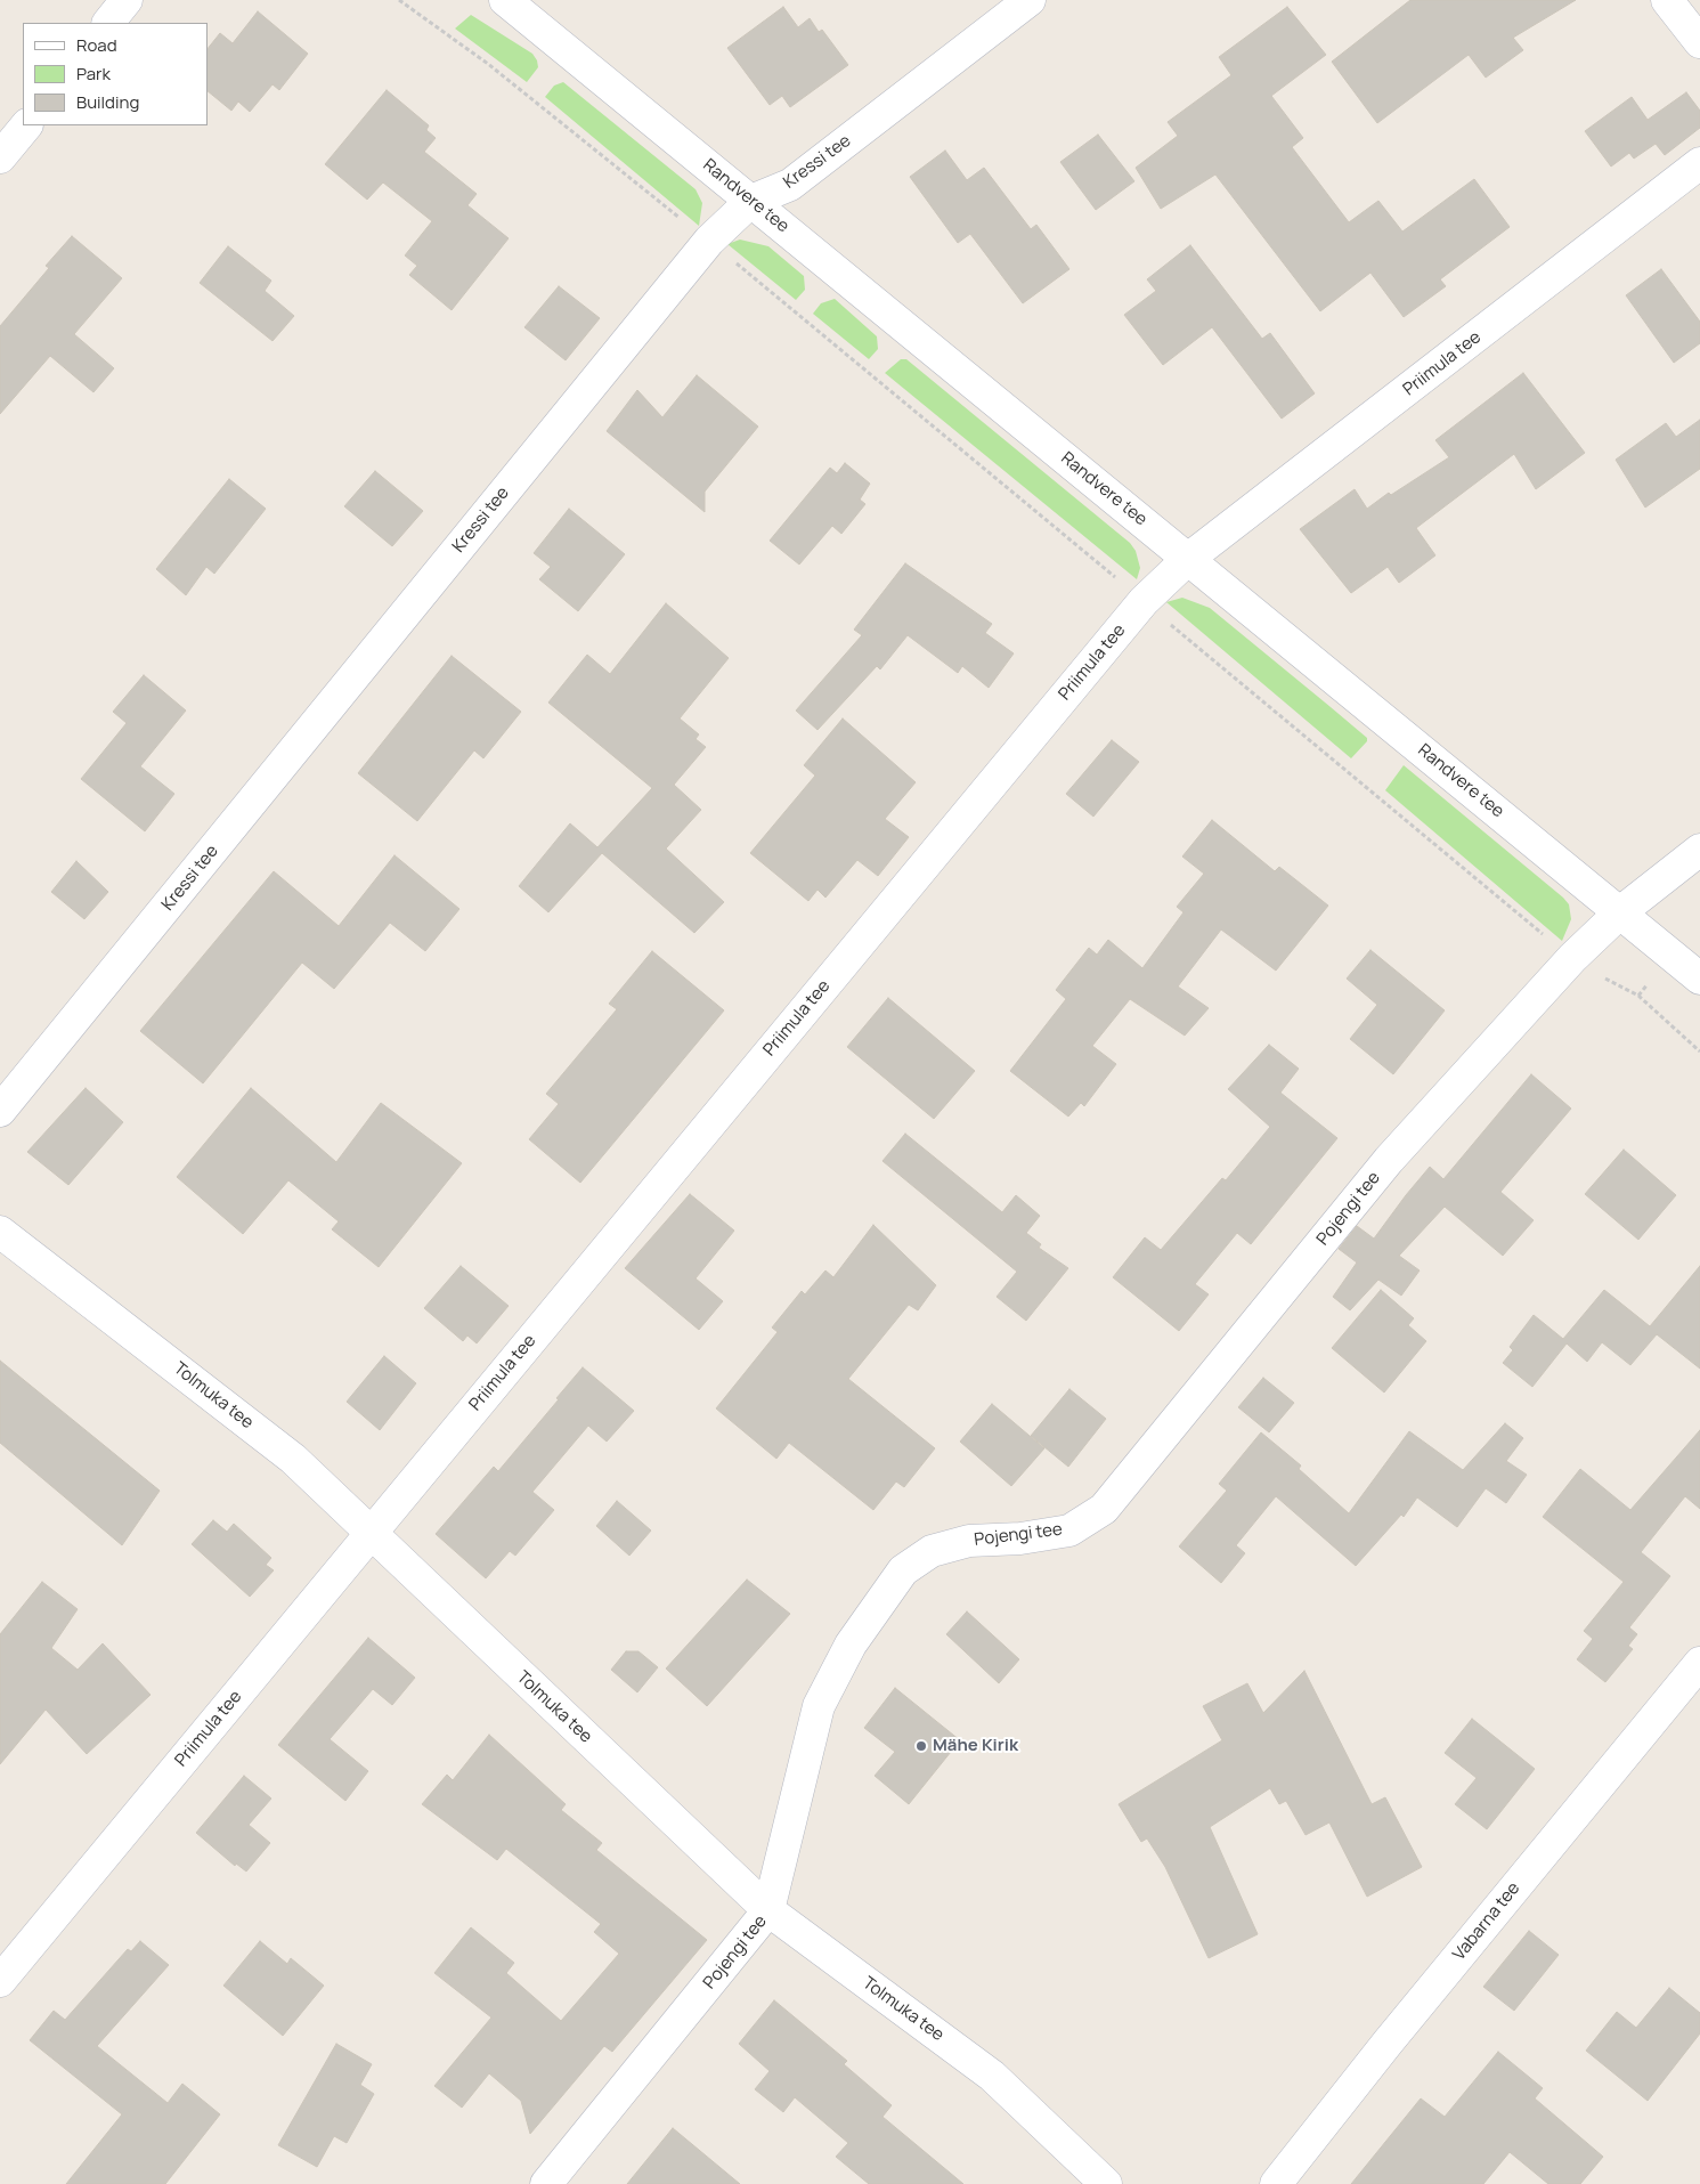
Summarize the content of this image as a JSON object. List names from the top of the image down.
{
  "streets": {
    "street": [
      "Kressi tee",
      "Randvere tee",
      "Priimula tee",
      "Pojengi tee",
      "Tolmuka tee",
      "Vabarna tee"
    ]
  },
  "crossings": [
    ["Kressi tee", "Randvere tee"],
    ["Randvere tee", "Priimula tee"],
    ["Randvere tee", "Pojengi tee"],
    ["Priimula tee", "Tolmuka tee"],
    ["Pojengi tee", "Tolmuka tee"]
  ],
  "places": ["Mähe Kirik"],
  "legend": ["Road", "Park", "Building"]
}
